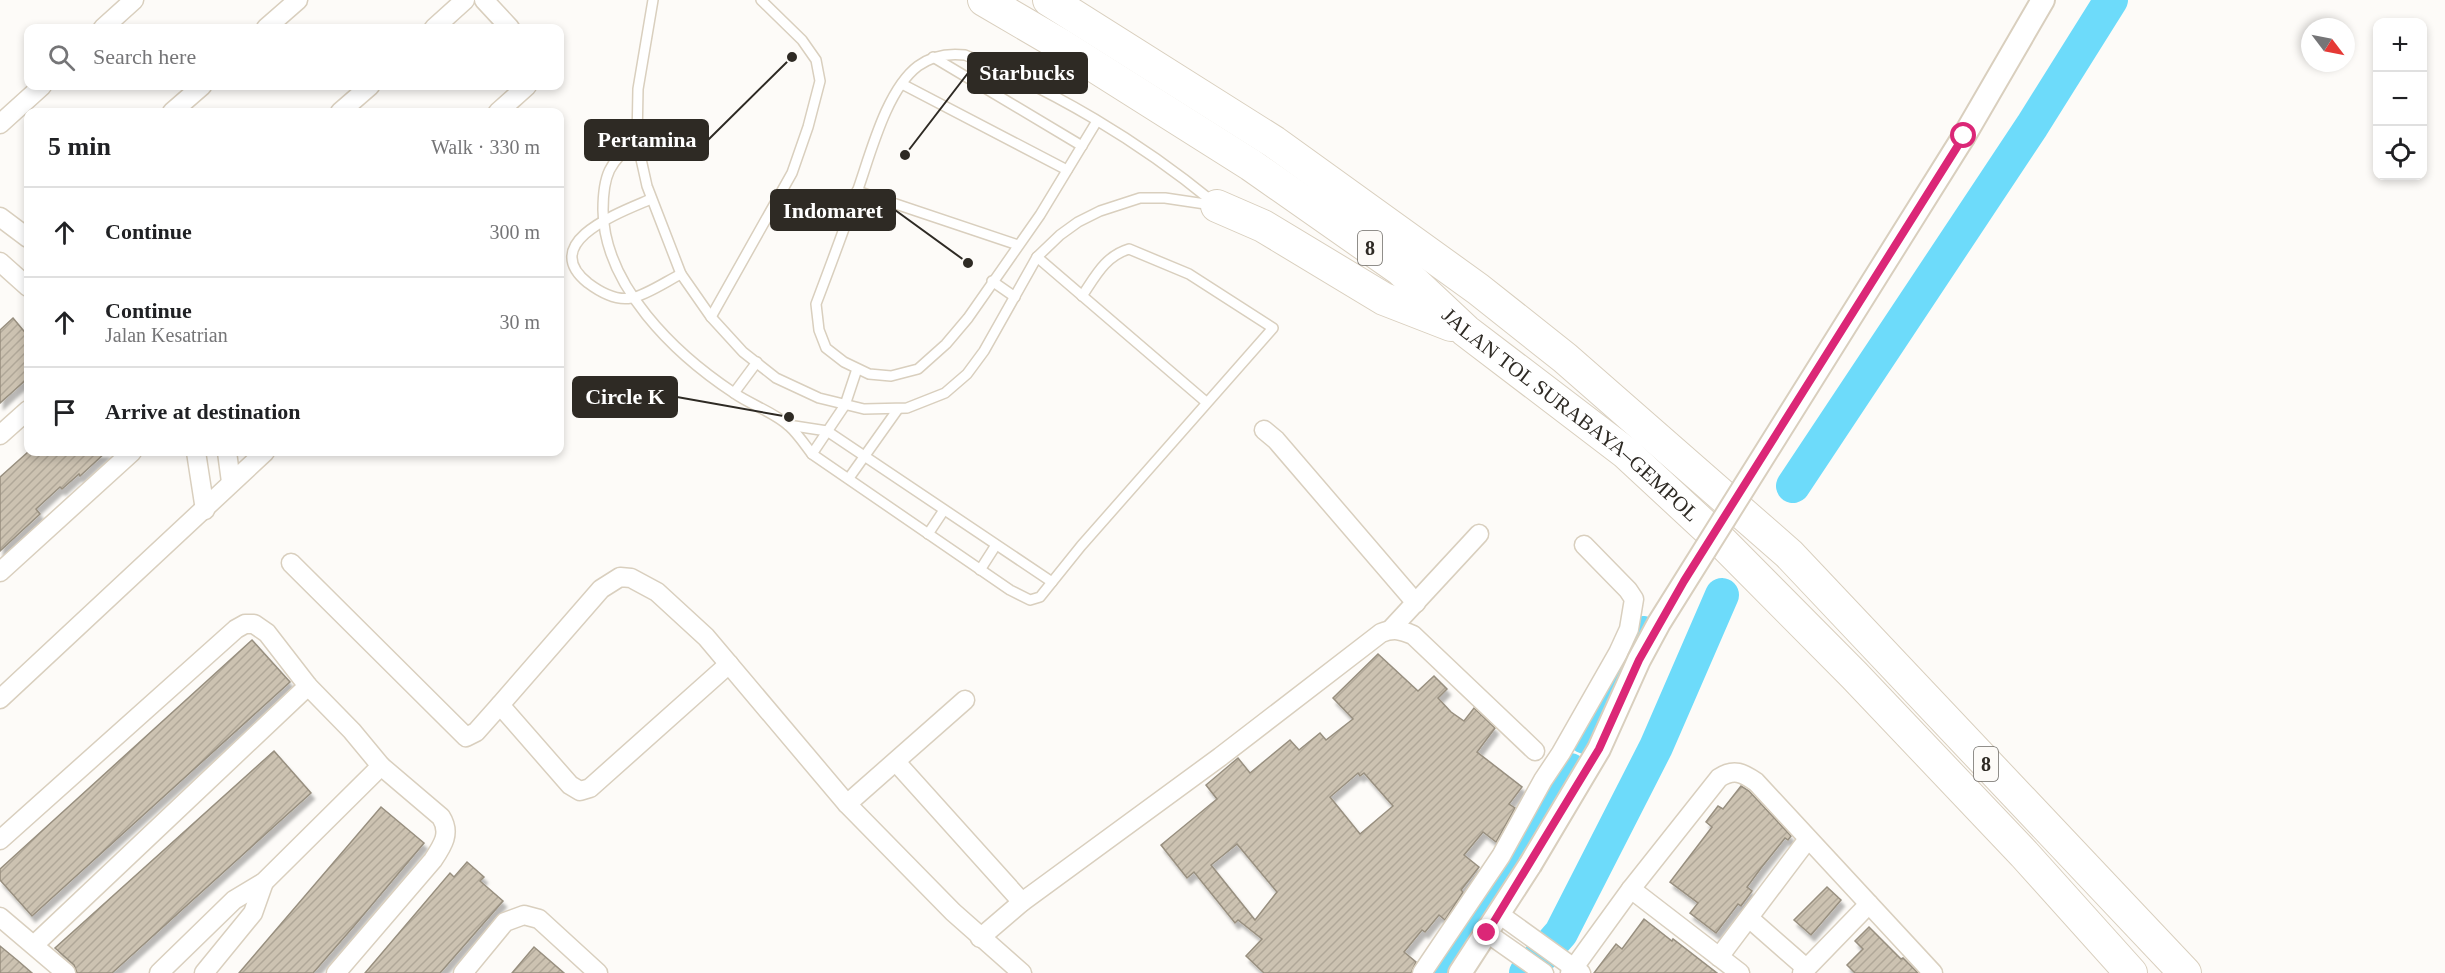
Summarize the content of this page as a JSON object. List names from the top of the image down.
{
  "streets": {
    "highway": ["8", "JALAN TOL SURABAYA–GEMPOL"]
  },
  "places": [
    "Pertamina",
    "Starbucks",
    "Indomaret",
    "Circle K"
  ],
  "north": "bottom right",
  "page": {
    "map_buttons": ["+", "−"],
    "search": "Search here",
    "heading": ["5 min", "Walk · 330 m"],
    "list": [
      ["Continue", "300 m"],
      ["Continue", "Jalan Kesatrian", "30 m"],
      "Arrive at destination"
    ]
  }
}
